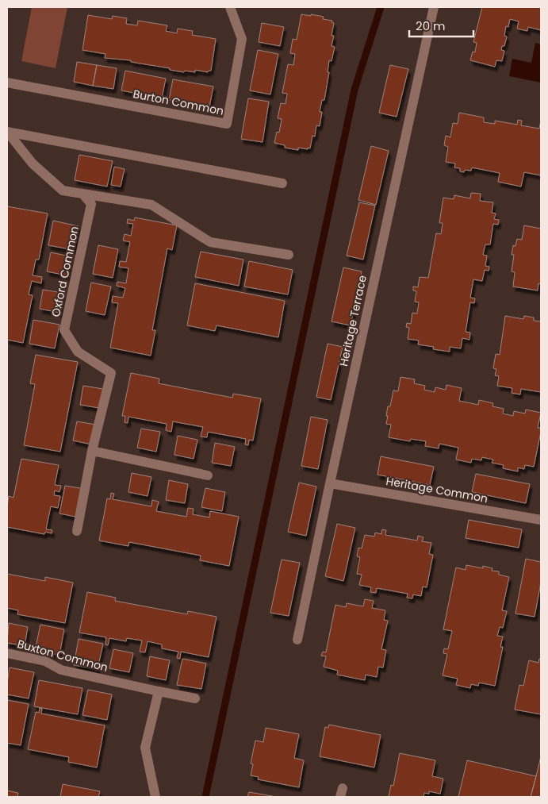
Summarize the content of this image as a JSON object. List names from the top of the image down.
{
  "streets": {
    "street": [
      "Burton Common",
      "Oxford Common",
      "Heritage Terrace",
      "Heritage Common",
      "Buxton Common"
    ]
  },
  "crossings": [
    ["Heritage Terrace", "Heritage Common"]
  ],
  "scale_bar": "20 m"
}
